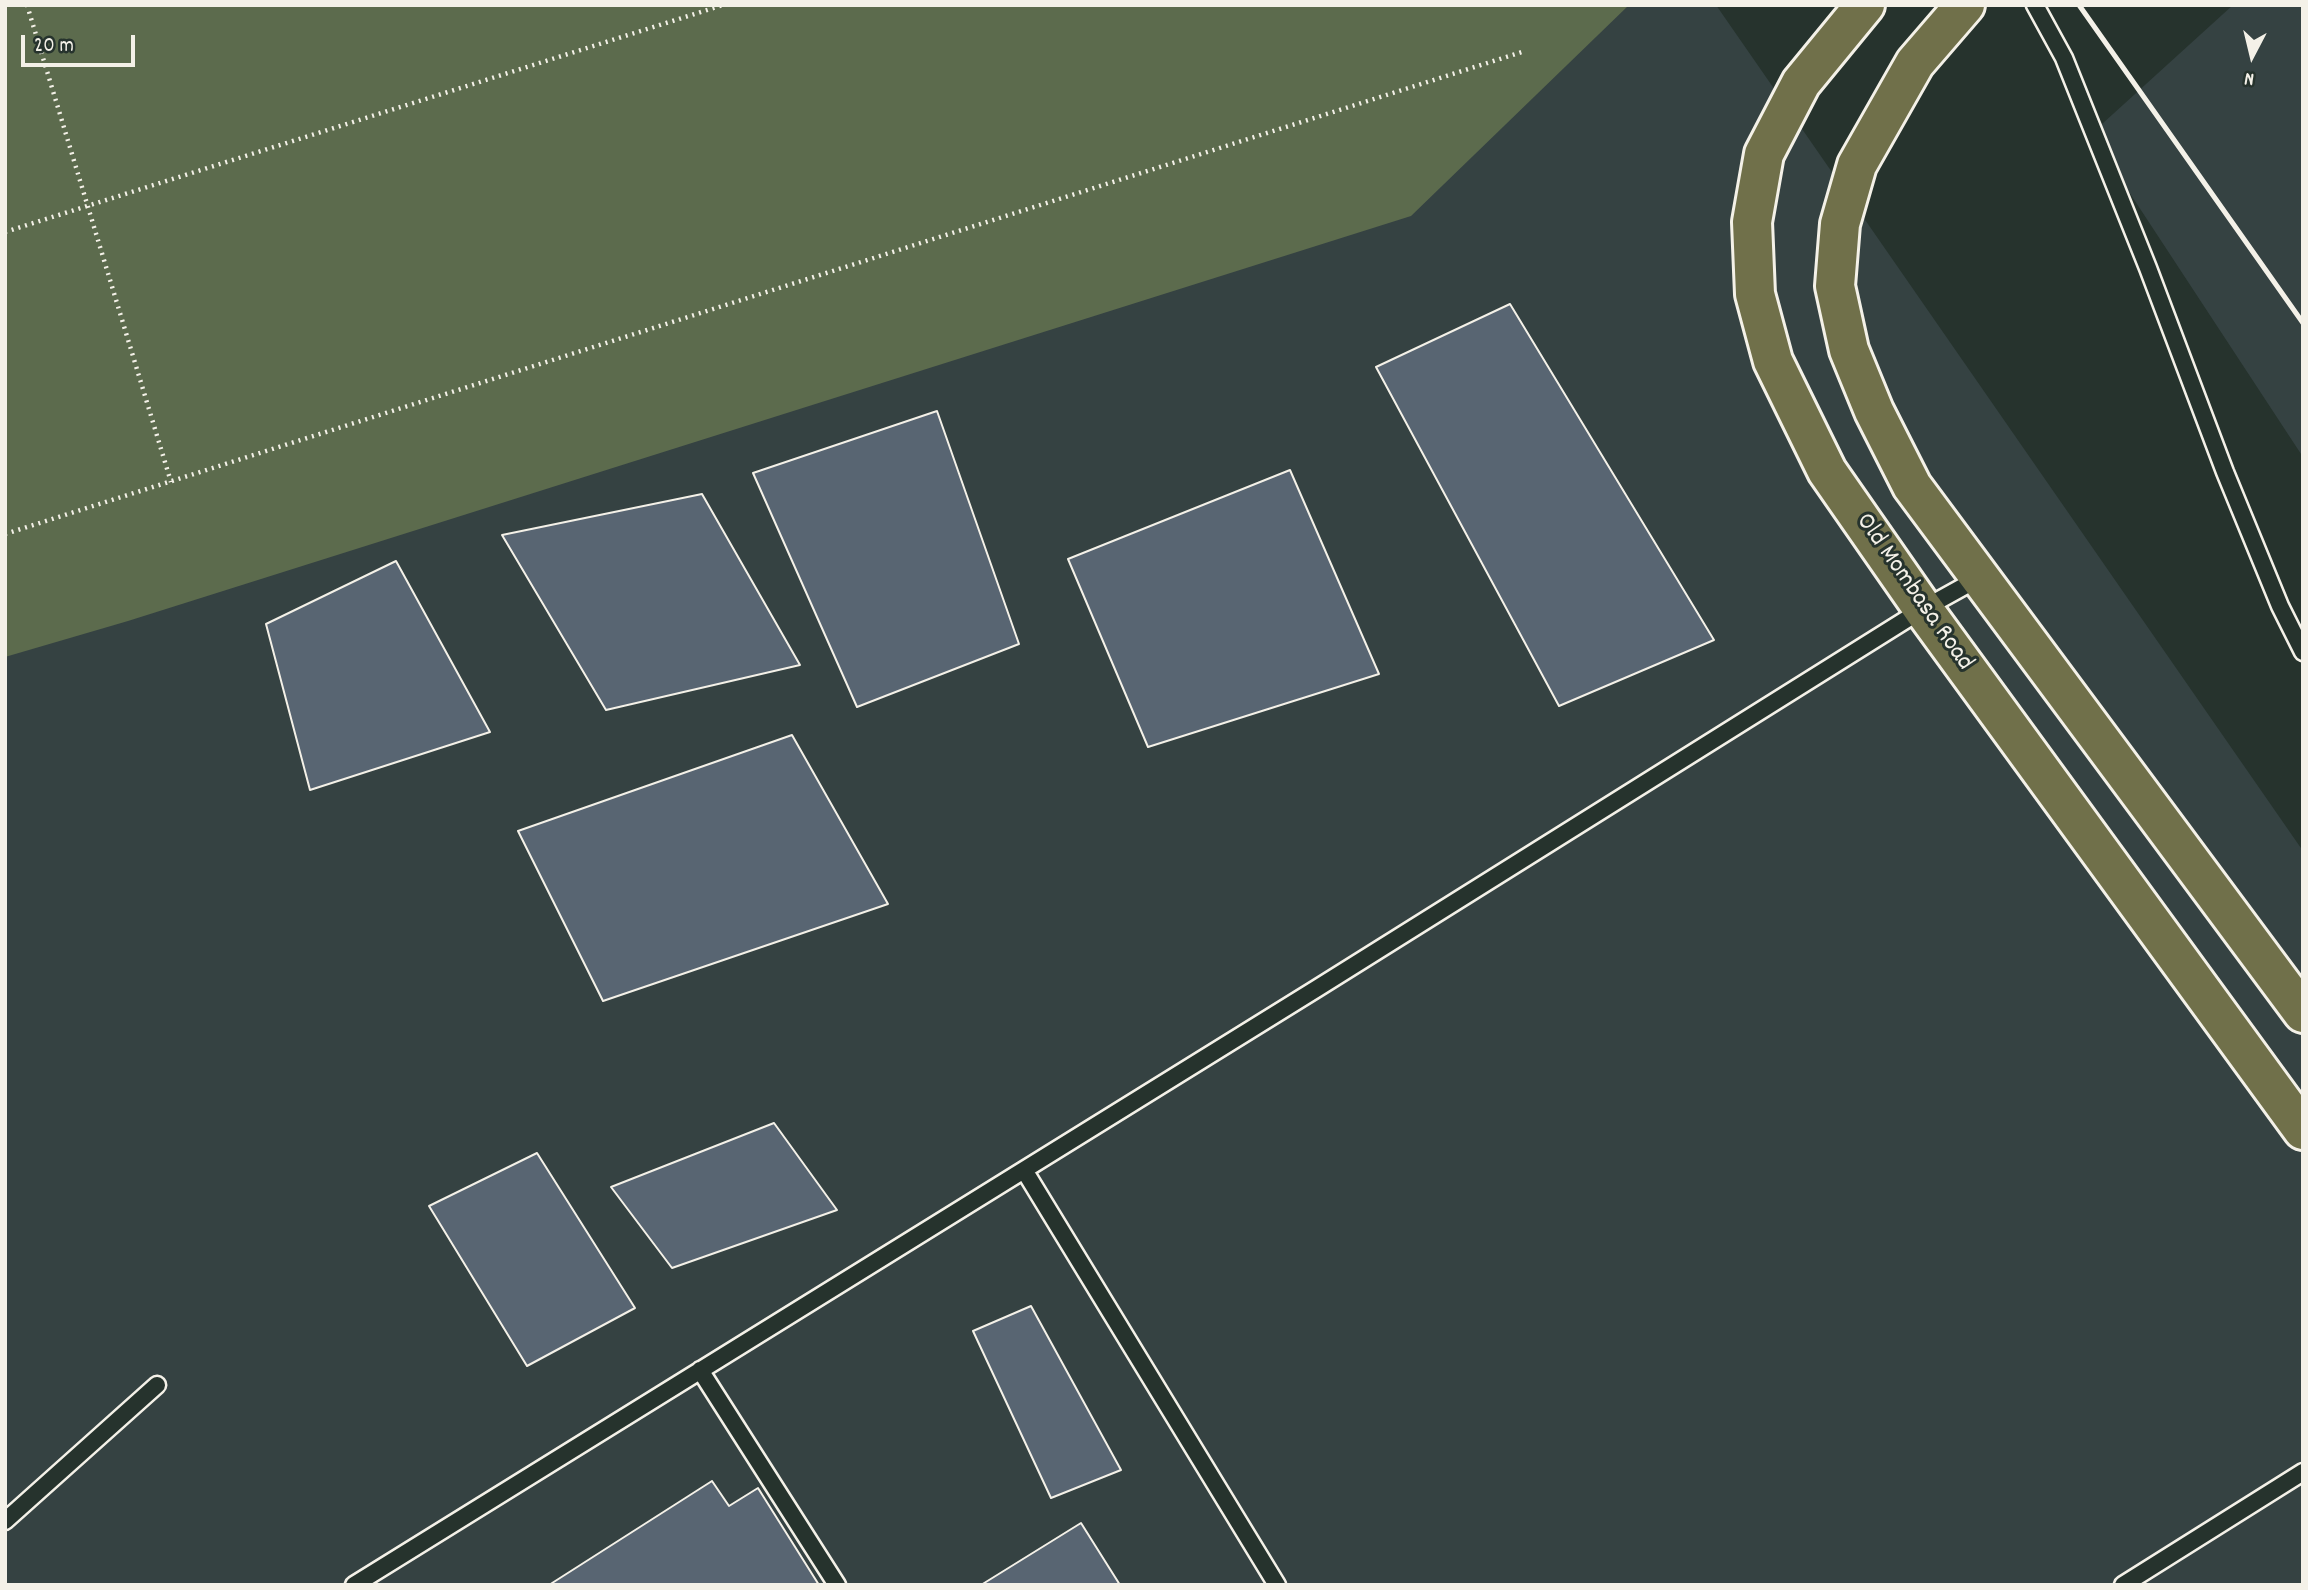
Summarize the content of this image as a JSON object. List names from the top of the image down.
{
  "streets": {
    "main road": ["Old Mombasa Road"]
  },
  "scale_bar": "20 m",
  "north": "bottom"
}
